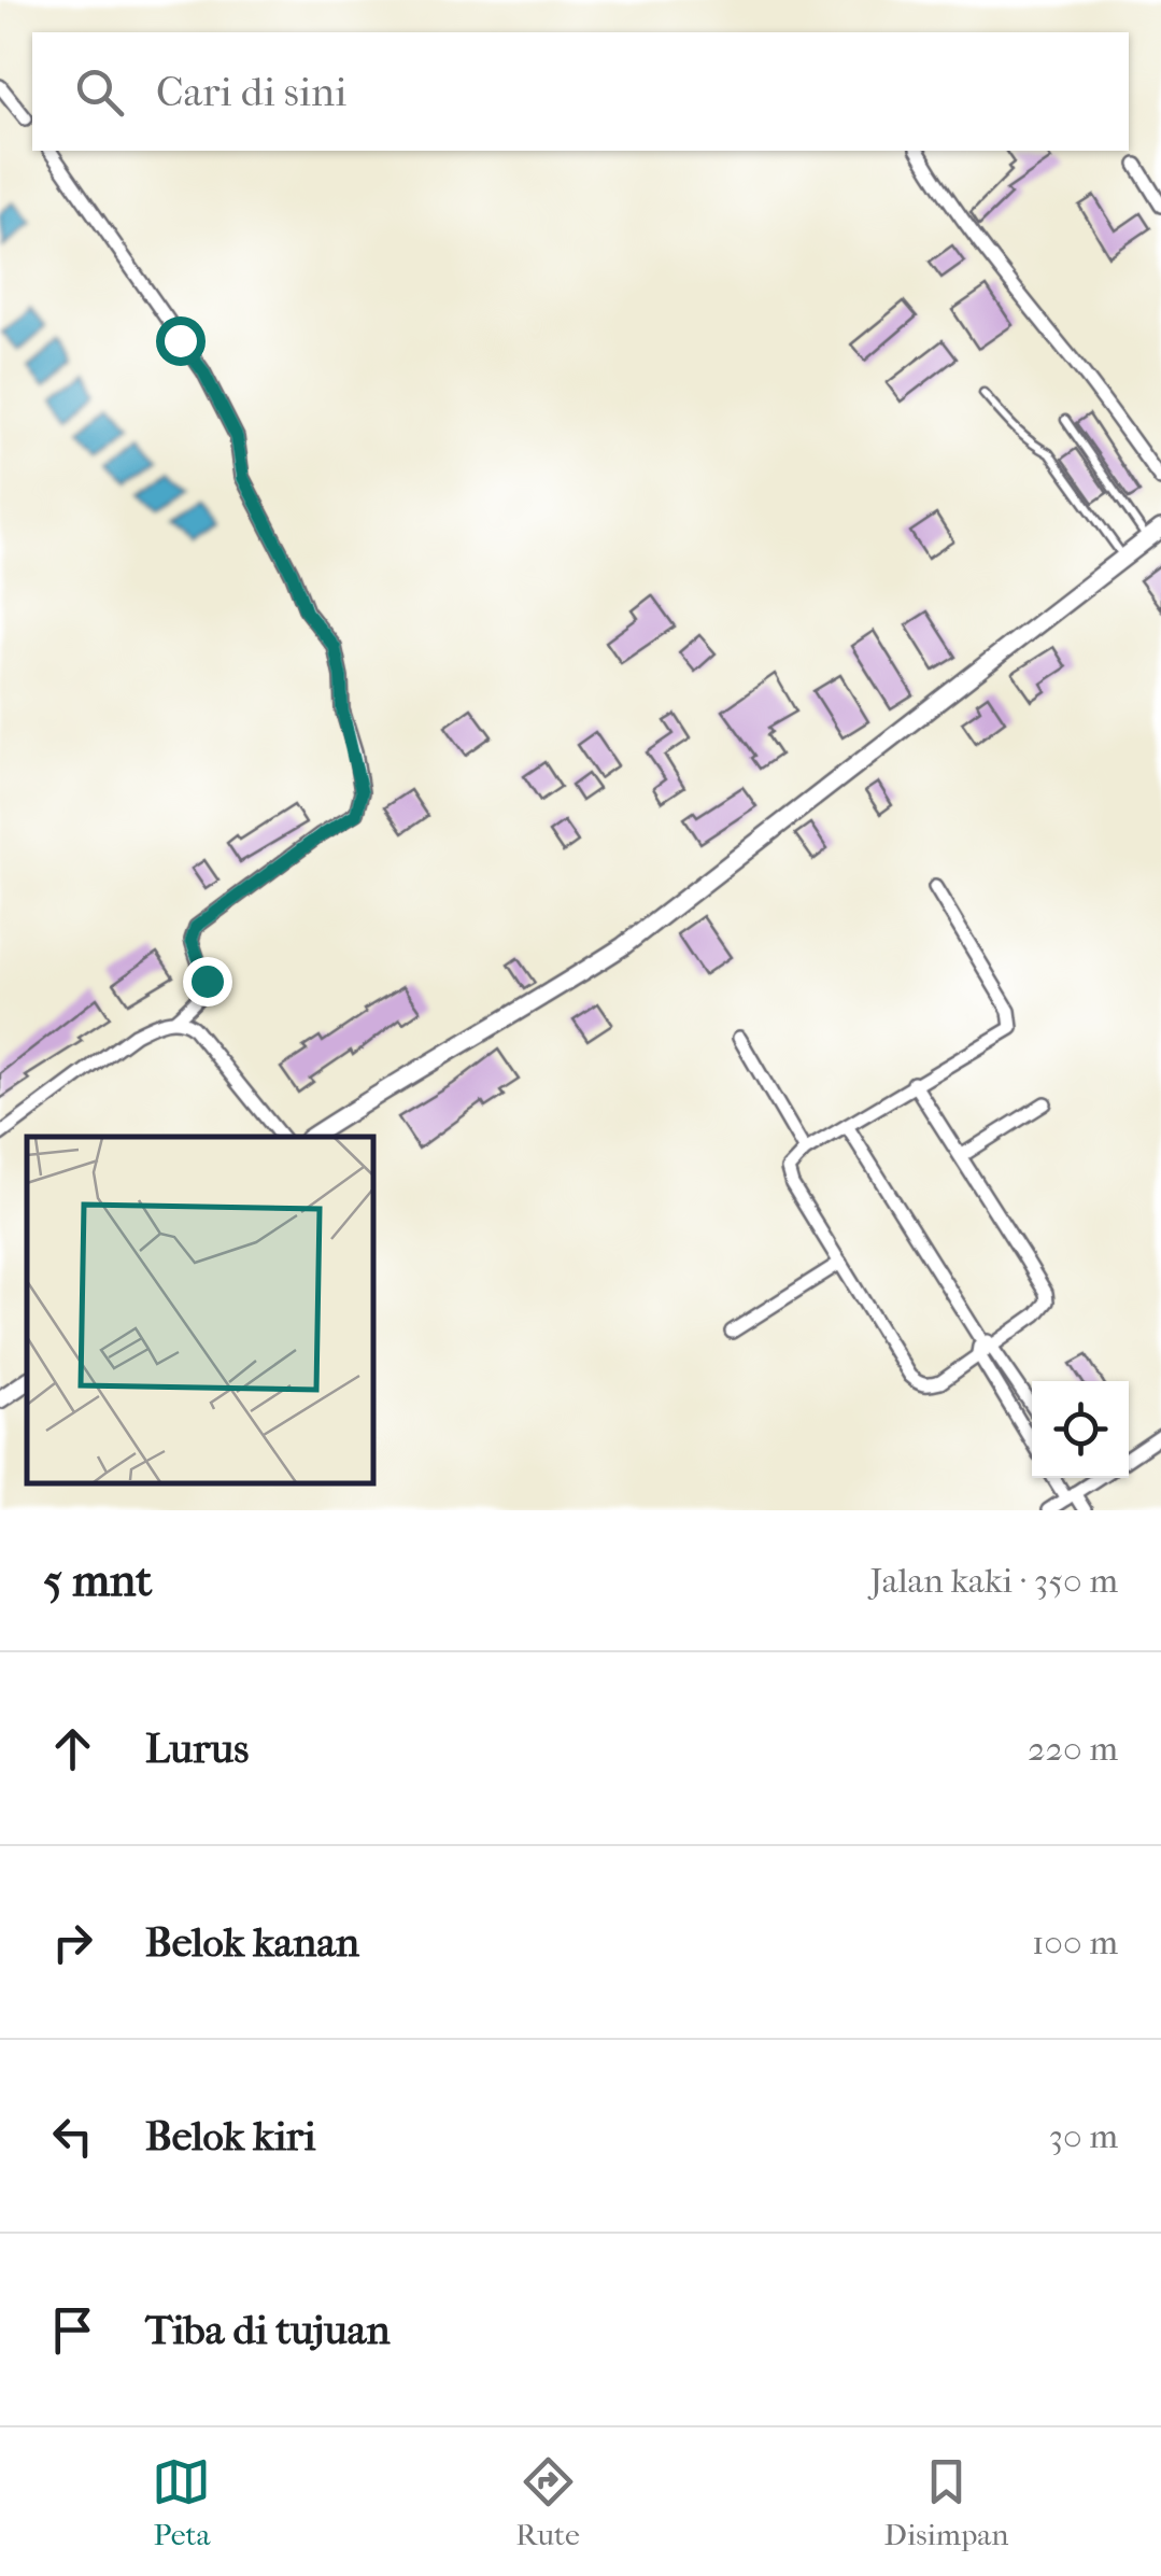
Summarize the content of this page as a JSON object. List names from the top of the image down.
{
  "page": {
    "search": "Cari di sini",
    "heading": ["5 mnt", "Jalan kaki · 350 m"],
    "list": [
      ["Lurus", "220 m"],
      ["Belok kanan", "100 m"],
      ["Belok kiri", "30 m"],
      "Tiba di tujuan"
    ],
    "nav": ["Peta", "Rute", "Disimpan"]
  }
}
